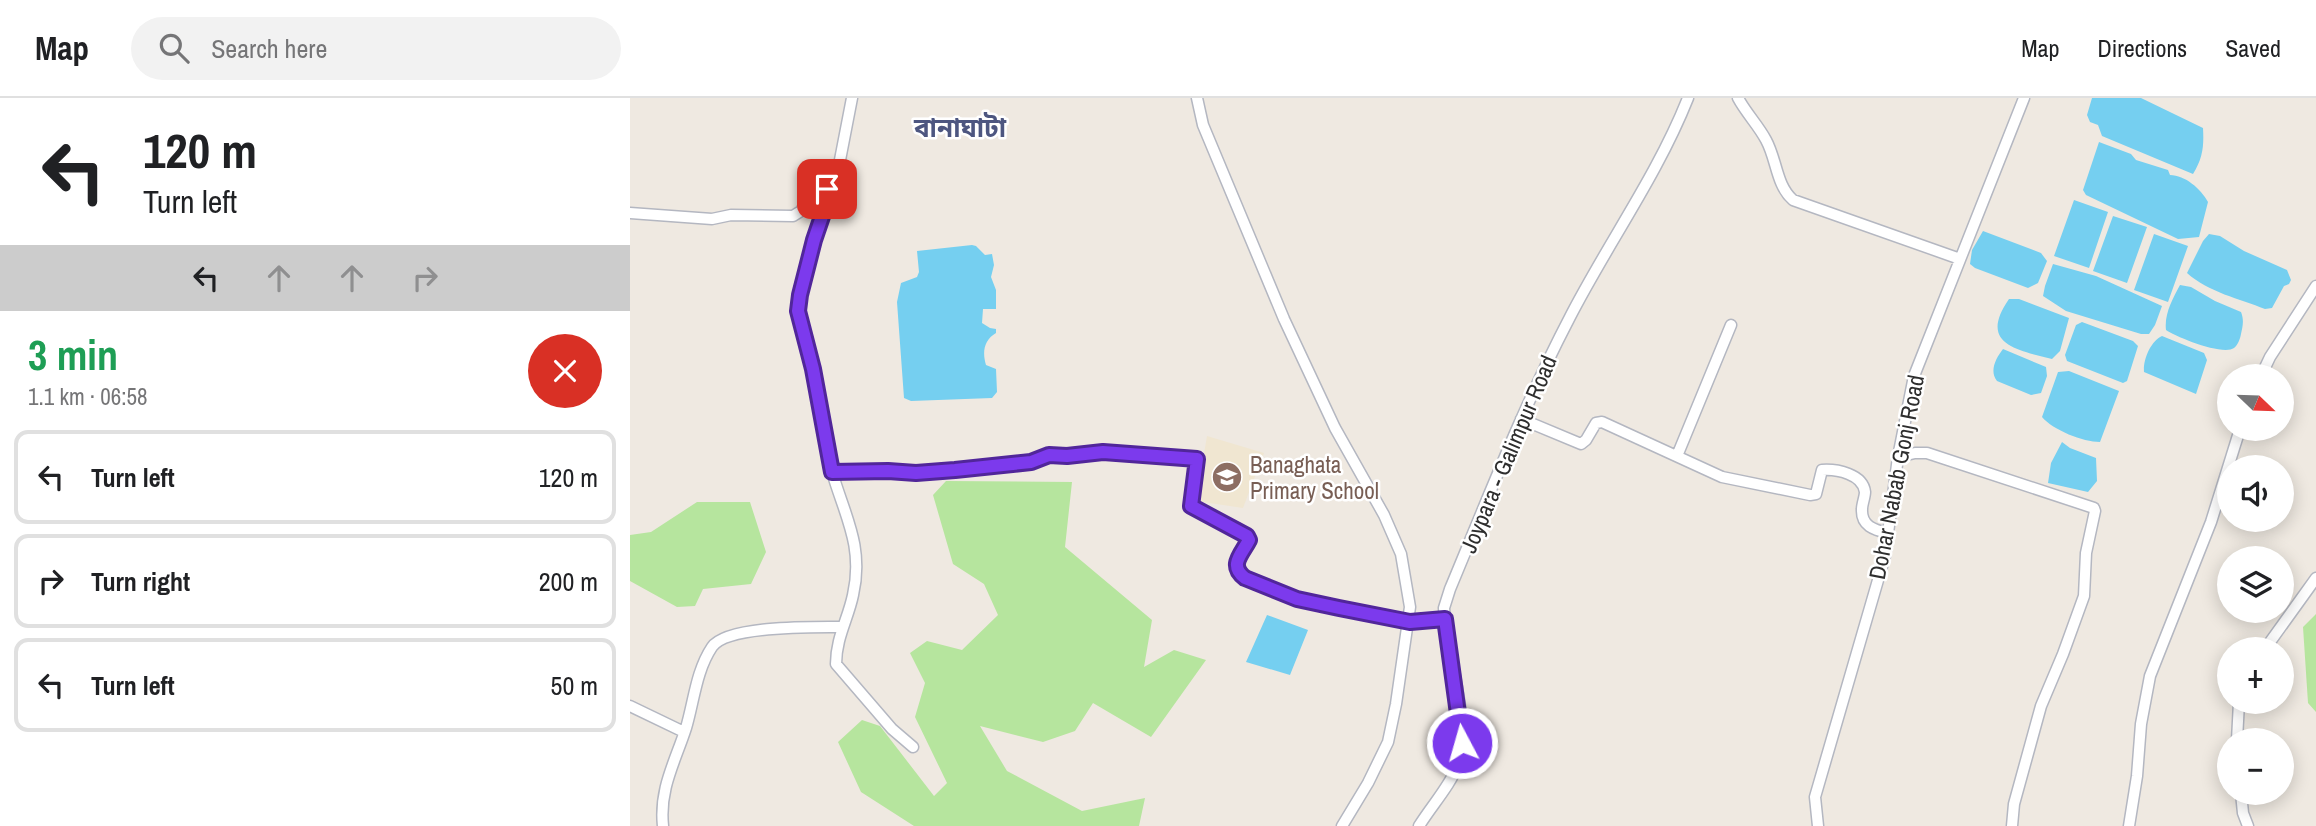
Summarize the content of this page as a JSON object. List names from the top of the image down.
{
  "streets": {
    "street": ["Joypara - Galimpur Road", "Dohar Nabab Gonj Road"]
  },
  "districts": ["বানাঘাটা"],
  "places": {
    "school or university": ["Banaghata Primary School"]
  },
  "north": "bottom right",
  "page": {
    "header": "Map",
    "search": "Search here",
    "nav": ["Map", "Directions", "Saved"],
    "turn": ["120 m", "Turn left"],
    "heading": ["3 min", "1.1 km · 06:58"],
    "map_buttons": ["+", "−"],
    "list": [
      {
        "name": "Turn left",
        "value": "120 m"
      },
      {
        "name": "Turn right",
        "value": "200 m"
      },
      {
        "name": "Turn left",
        "value": "50 m"
      }
    ]
  }
}
